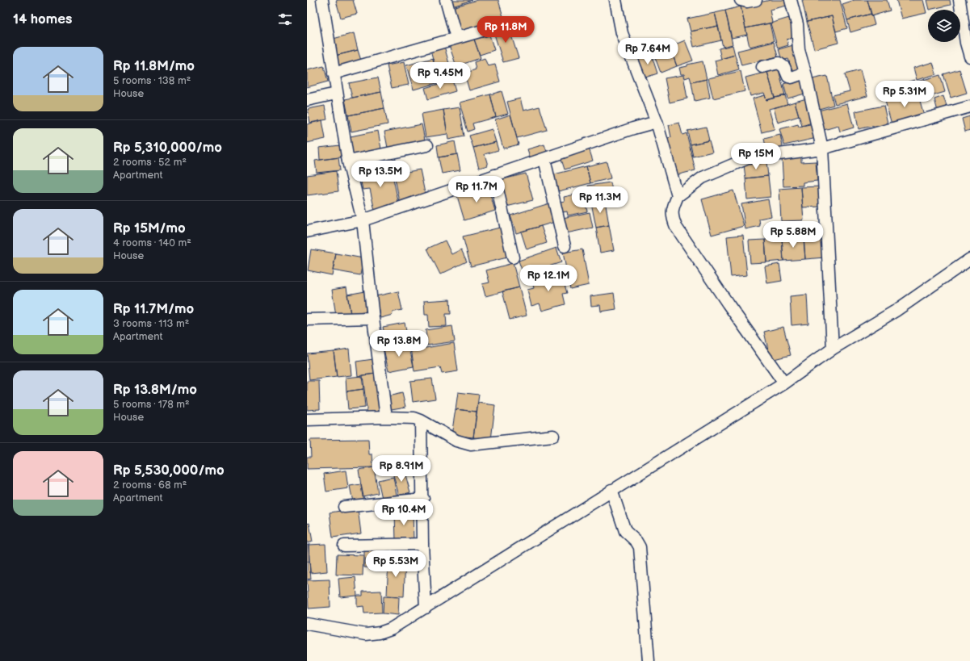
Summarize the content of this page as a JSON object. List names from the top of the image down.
{
  "page": {
    "heading": "14 homes",
    "price": [
      "Rp 11.8M",
      "Rp 7.64M",
      "Rp 9.45M",
      "Rp 5.31M",
      "Rp 15M",
      "Rp 13.5M",
      "Rp 11.7M",
      "Rp 11.3M",
      "Rp 5.88M",
      "Rp 12.1M",
      "Rp 13.8M",
      "Rp 8.91M",
      "Rp 10.4M",
      "Rp 5.53M"
    ],
    "list": [
      {
        "name": "Rp 11.8M/mo",
        "note": "5 rooms · 138 m² · House"
      },
      {
        "name": "Rp 5,310,000/mo",
        "note": "2 rooms · 52 m² · Apartment"
      },
      {
        "name": "Rp 15M/mo",
        "note": "4 rooms · 140 m² · House"
      },
      {
        "name": "Rp 11.7M/mo",
        "note": "3 rooms · 113 m² · Apartment"
      },
      {
        "name": "Rp 13.8M/mo",
        "note": "5 rooms · 178 m² · House"
      },
      {
        "name": "Rp 5,530,000/mo",
        "note": "2 rooms · 68 m² · Apartment"
      }
    ]
  }
}
